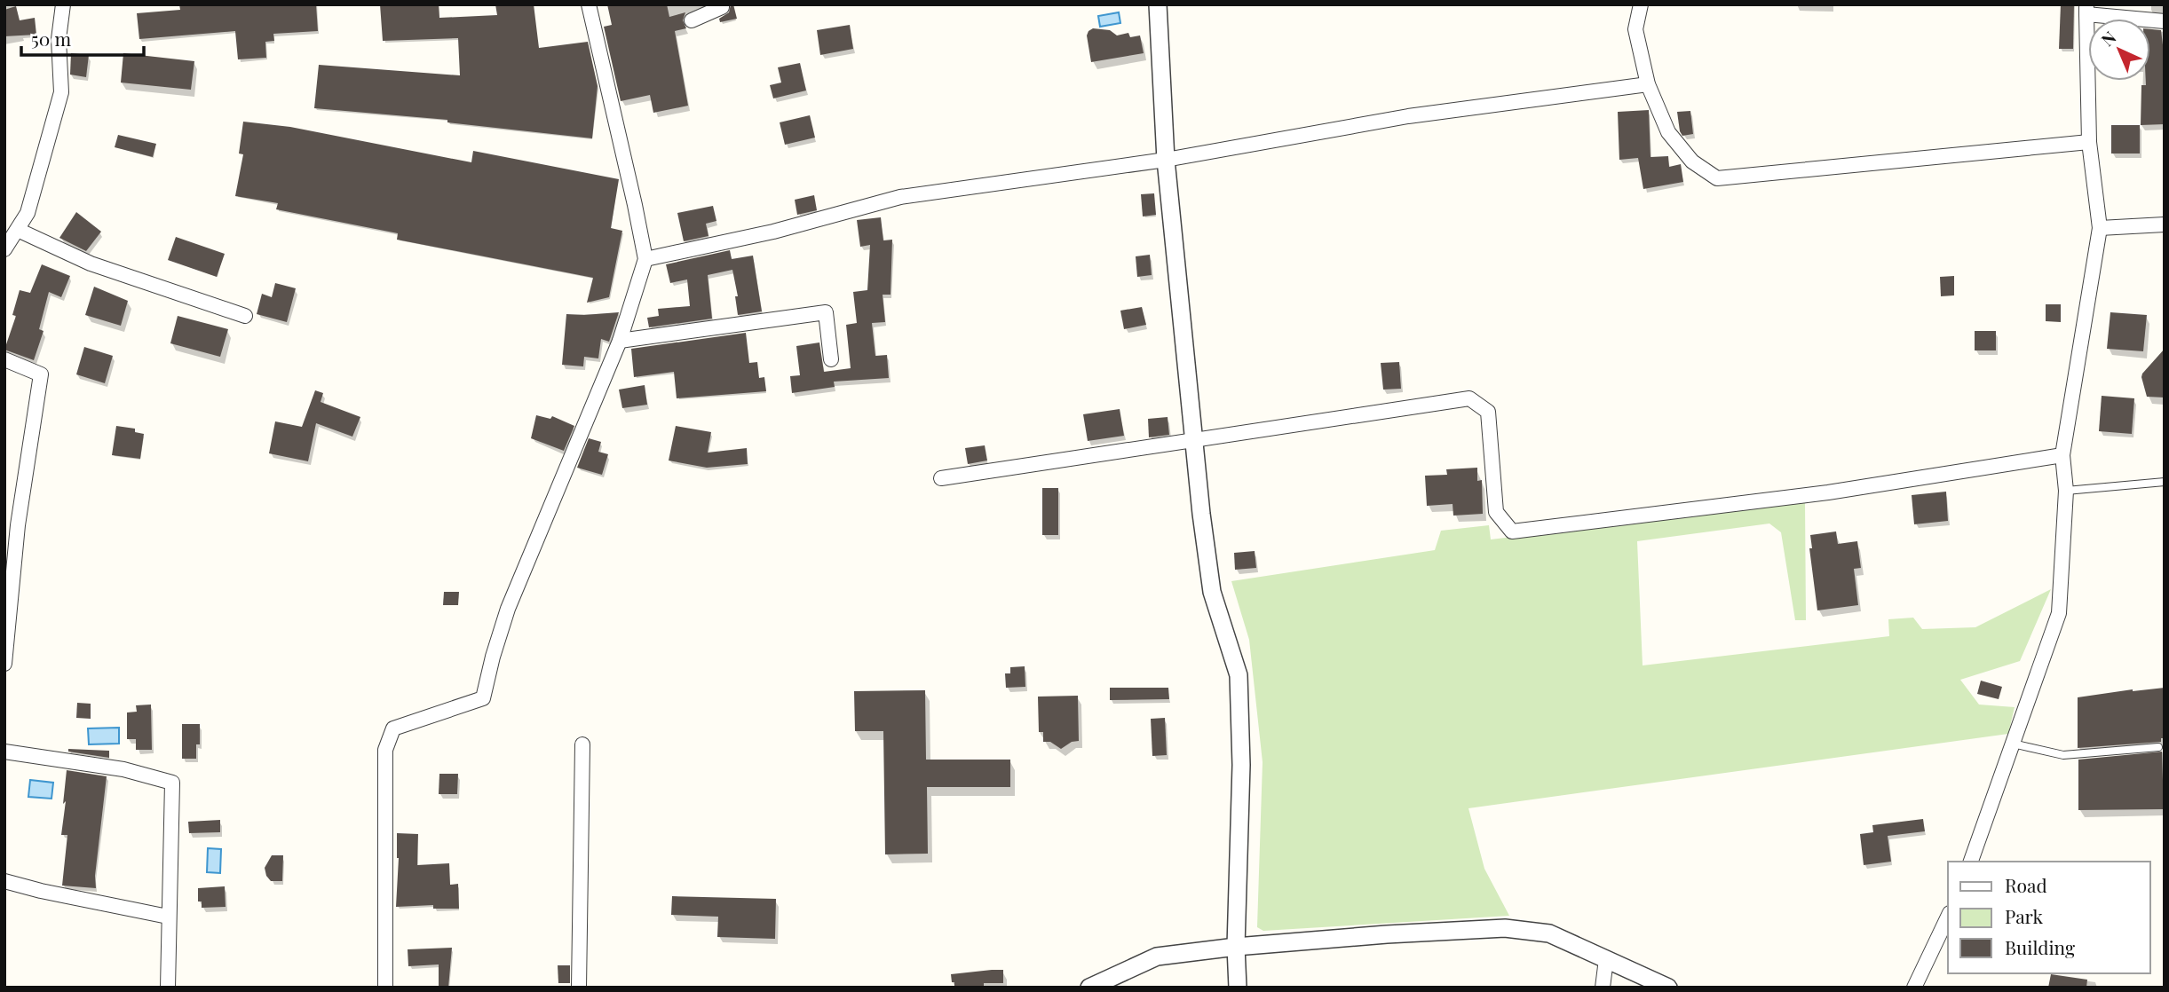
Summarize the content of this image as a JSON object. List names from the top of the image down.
{
  "legend": ["Road", "Park", "Building"],
  "scale_bar": "50 m",
  "north": "top left"
}
